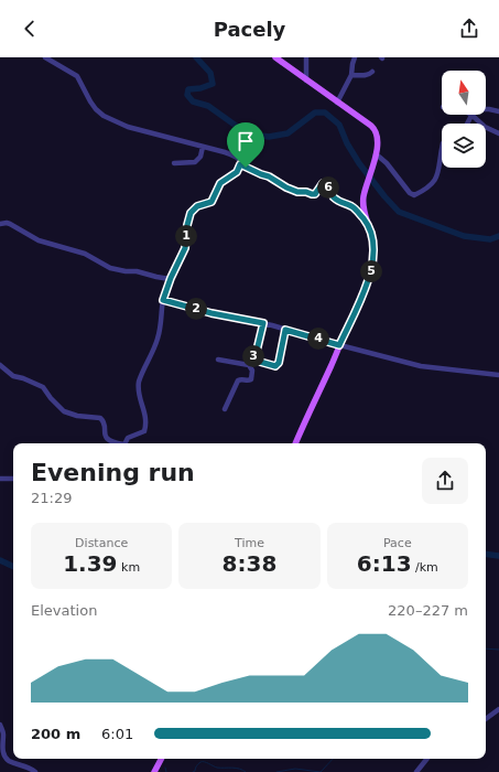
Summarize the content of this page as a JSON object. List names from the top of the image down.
{
  "north": "top",
  "page": {
    "header": "Pacely",
    "pins": [
      "6",
      "1",
      "5",
      "2",
      "4",
      "3"
    ],
    "heading": ["Evening run", "21:29"],
    "stats": [
      ["Distance", "1.39 km"],
      ["Time", "8:38"],
      ["Pace", "6:13 /km"]
    ],
    "chart": ["Elevation", "220–227 m"],
    "list": [
      {
        "name": "200 m",
        "note": "6:01"
      }
    ]
  }
}
